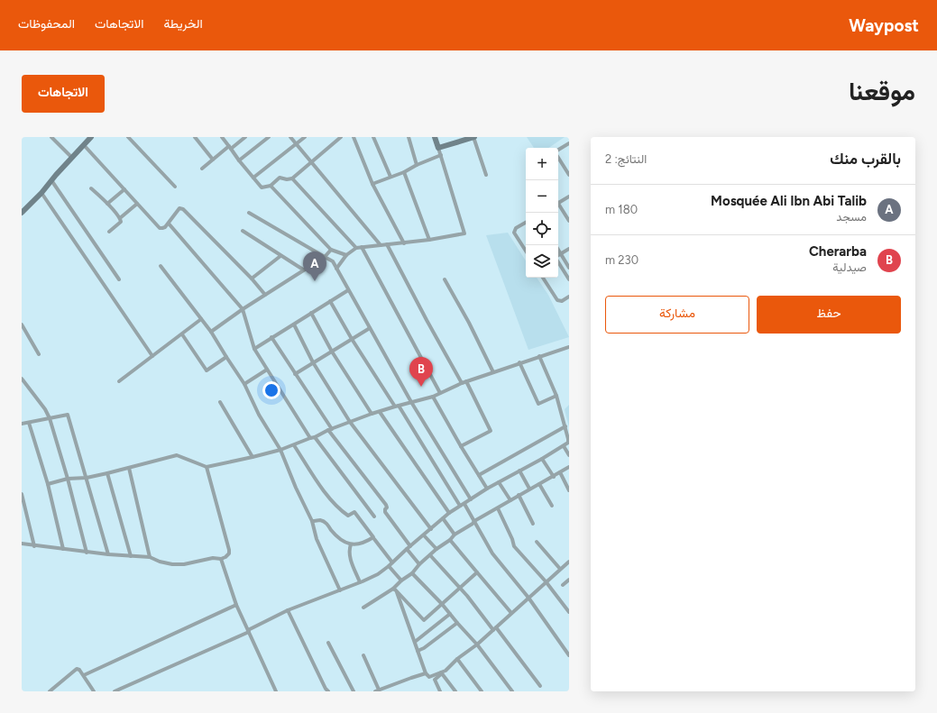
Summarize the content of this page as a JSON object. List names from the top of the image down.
{
  "page": {
    "header": "Waypost",
    "nav": ["الخريطة", "الاتجاهات", "المحفوظات"],
    "title": "موقعنا",
    "buttons": [
      "الاتجاهات",
      ["حفظ", "مشاركة"]
    ],
    "heading": ["بالقرب منك", "النتائج: 2"],
    "map_buttons": ["+", "−"],
    "list": [
      {
        "mark": "A",
        "name": "Mosquée Ali Ibn Abi Talib",
        "note": "مسجد",
        "value": "180 m"
      },
      {
        "mark": "B",
        "name": "Cherarba",
        "note": "صيدلية",
        "value": "230 m"
      }
    ],
    "pins": ["A", "B"]
  }
}
